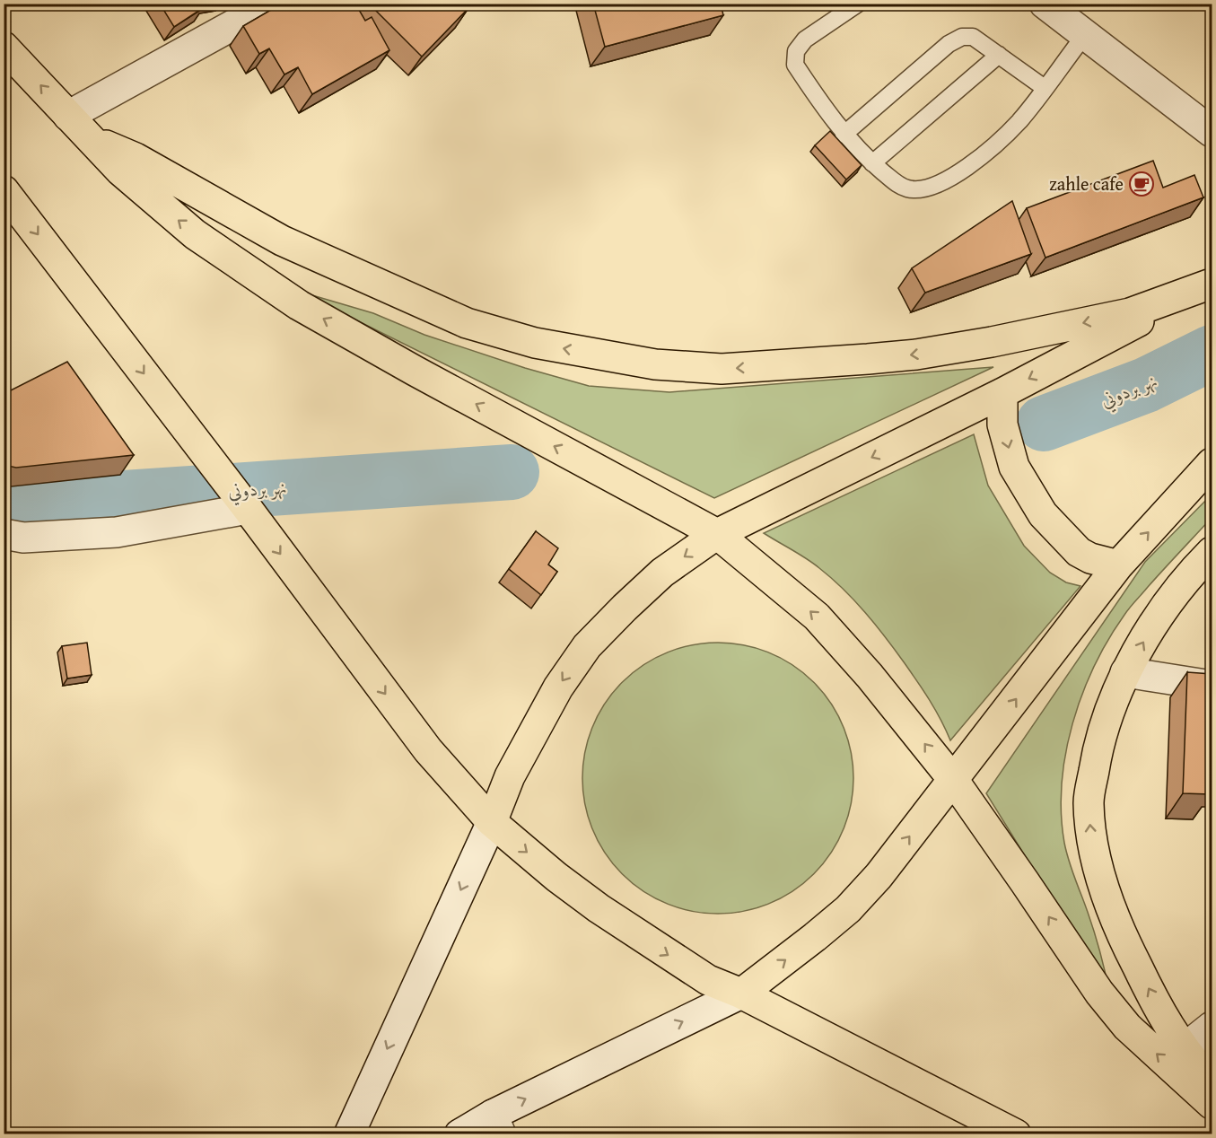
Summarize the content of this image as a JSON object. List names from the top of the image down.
{
  "water": ["نهر بردوني"],
  "places": {
    "cafe": ["zahle cafe"]
  }
}
